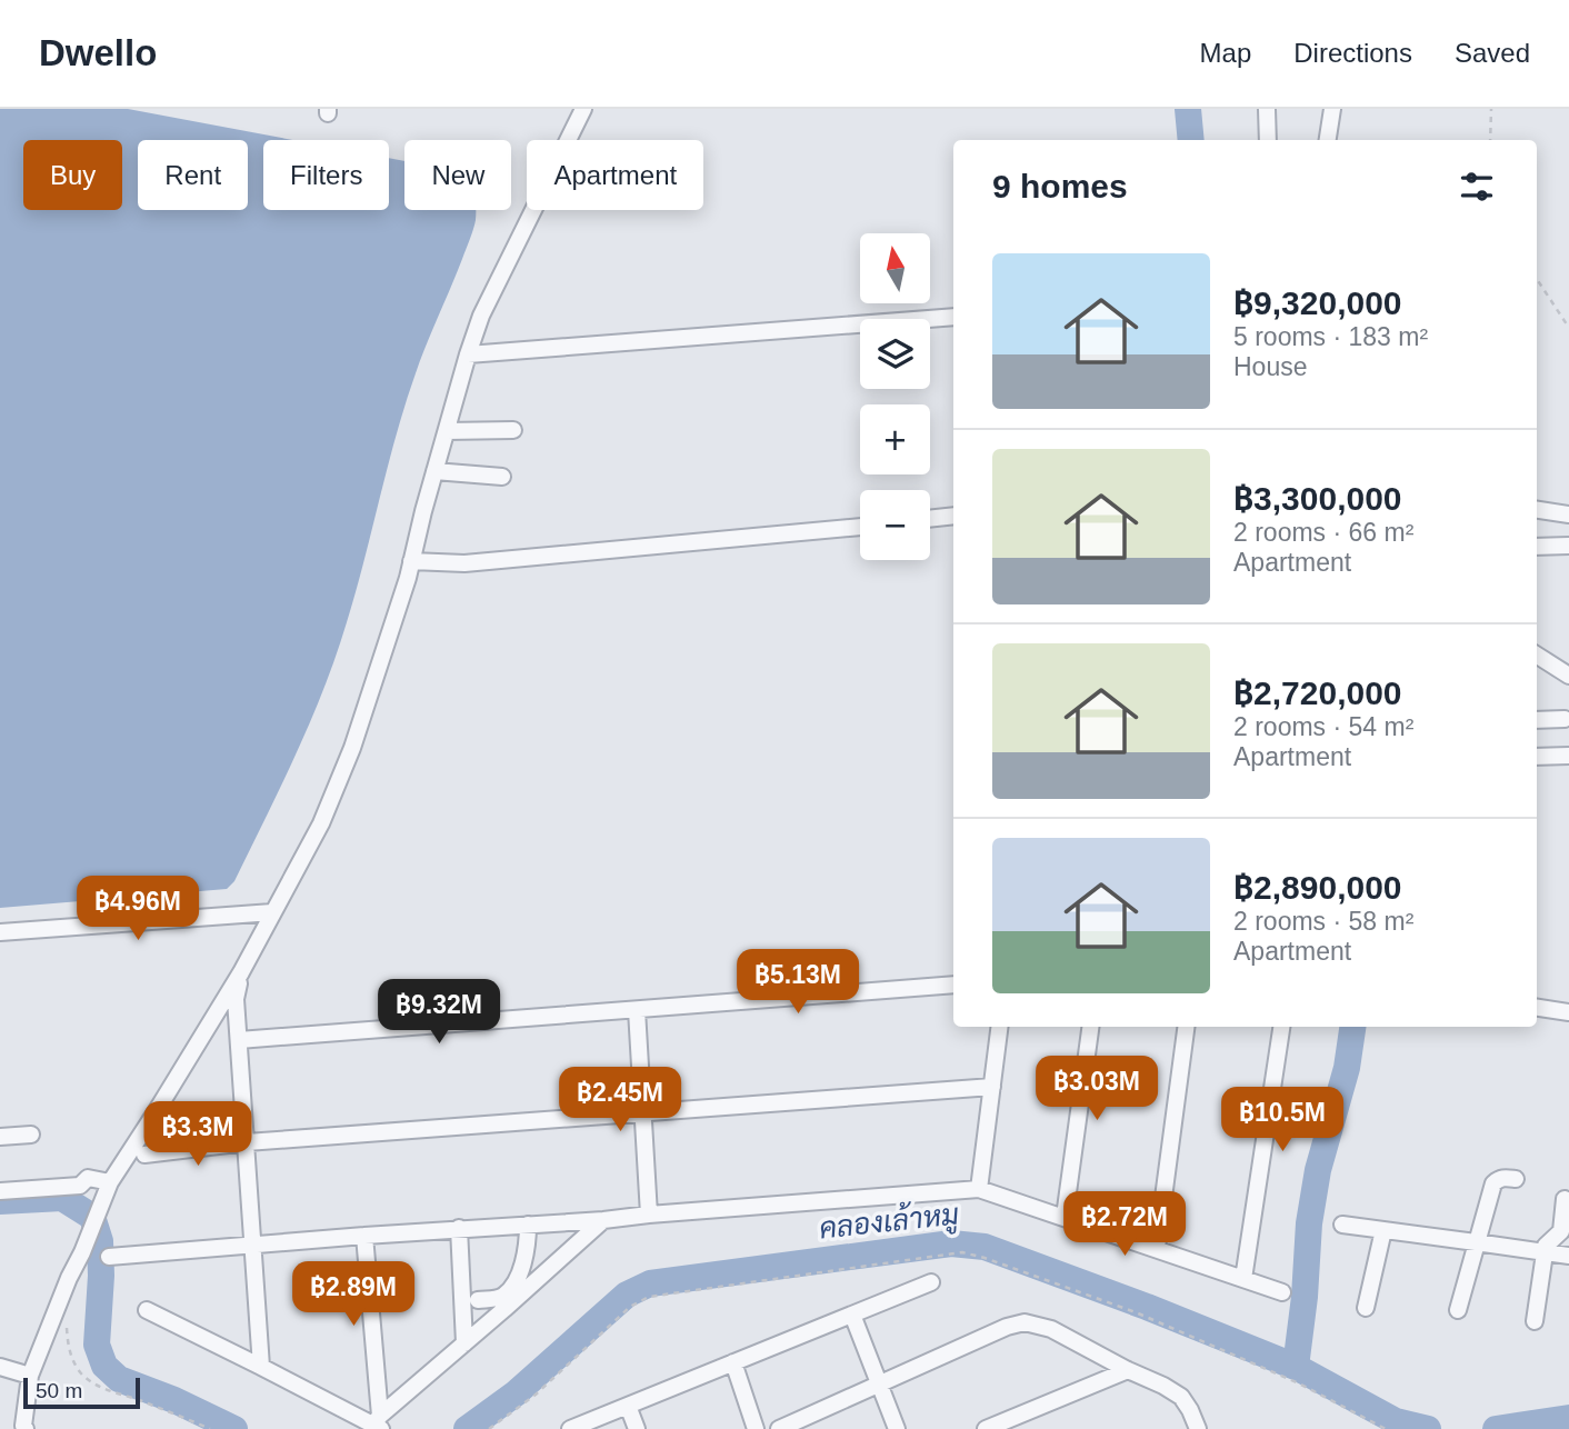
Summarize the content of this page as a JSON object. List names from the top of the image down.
{
  "water": ["คลองเล้าหมู"],
  "scale_bar": "50 m",
  "north": "top",
  "page": {
    "header": "Dwello",
    "nav": ["Map", "Directions", "Saved"],
    "chip": [
      "Buy",
      "Rent",
      "Filters",
      "New",
      "Apartment"
    ],
    "heading": "9 homes",
    "map_buttons": ["+", "−"],
    "list": [
      {
        "name": "฿9,320,000",
        "note": "5 rooms · 183 m² · House"
      },
      {
        "name": "฿3,300,000",
        "note": "2 rooms · 66 m² · Apartment"
      },
      {
        "name": "฿2,720,000",
        "note": "2 rooms · 54 m² · Apartment"
      },
      {
        "name": "฿2,890,000",
        "note": "2 rooms · 58 m² · Apartment"
      }
    ],
    "price": [
      "฿4.96M",
      "฿5.13M",
      "฿9.32M",
      "฿3.03M",
      "฿2.45M",
      "฿10.5M",
      "฿3.3M",
      "฿2.72M",
      "฿2.89M"
    ],
    "scale": "50 m"
  }
}
